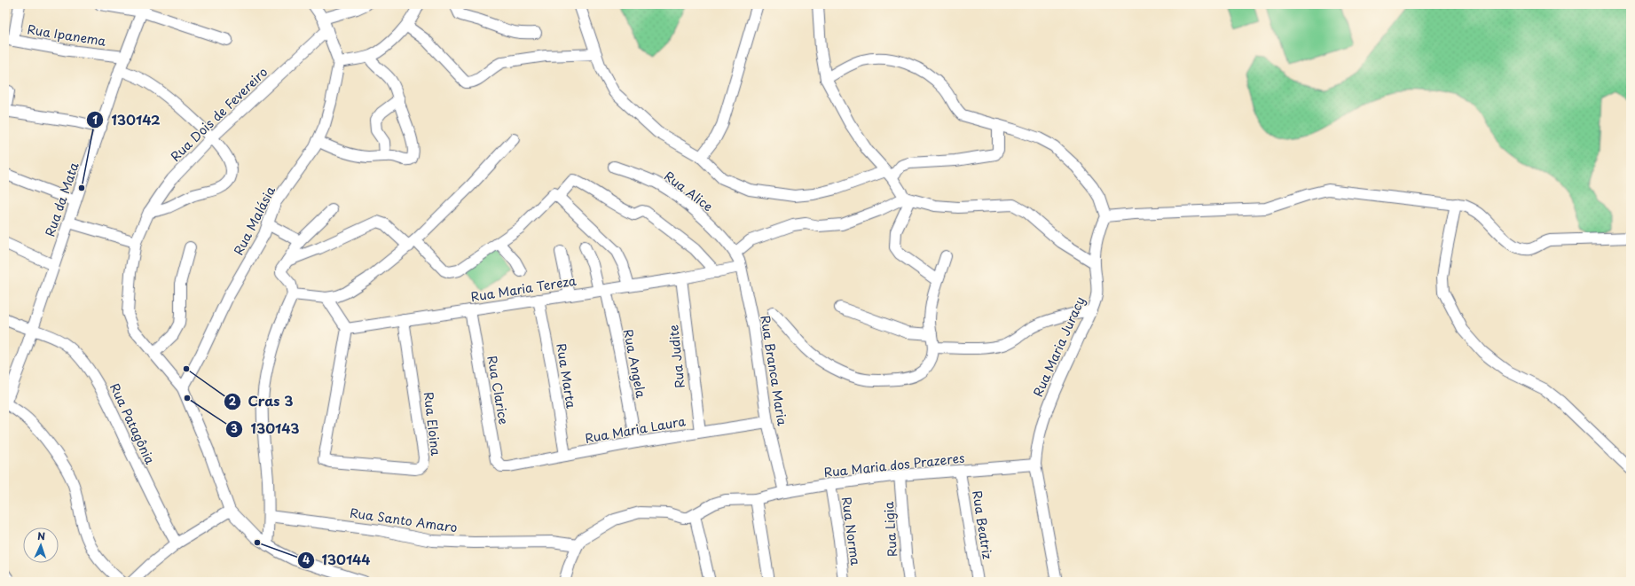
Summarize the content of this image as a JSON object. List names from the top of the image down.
{
  "streets": {
    "street": [
      "Rua Ipanema",
      "Rua Dois de Fevereiro",
      "Rua Alice",
      "Rua da Mata",
      "Rua Malásia",
      "Rua Maria Tereza",
      "Rua Maria Juracy",
      "Rua Judite",
      "Rua Angela",
      "Rua Branca Maria",
      "Rua Marta",
      "Rua Clarice",
      "Rua Patagônia",
      "Rua Eloina",
      "Rua Maria Laura",
      "Rua Maria dos Prazeres",
      "Rua Santo Amaro",
      "Rua Beatriz",
      "Rua Ligia",
      "Rua Norma"
    ]
  },
  "crossings": [
    ["Rua Ipanema", "Rua da Mata"],
    ["Rua Dois de Fevereiro", "Rua Malásia"],
    ["Rua Alice", "Rua Branca Maria"],
    ["Rua da Mata", "Rua Patagônia"],
    ["Rua Maria Tereza", "Rua Judite"],
    ["Rua Maria Tereza", "Rua Angela"],
    ["Rua Maria Tereza", "Rua Branca Maria"],
    ["Rua Maria Tereza", "Rua Marta"],
    ["Rua Maria Tereza", "Rua Clarice"],
    ["Rua Maria Tereza", "Rua Eloina"],
    ["Rua Maria Juracy", "Rua Maria dos Prazeres"],
    ["Rua Judite", "Rua Maria Laura"],
    ["Rua Angela", "Rua Maria Laura"],
    ["Rua Branca Maria", "Rua Maria Laura"],
    ["Rua Branca Maria", "Rua Maria dos Prazeres"],
    ["Rua Marta", "Rua Maria Laura"],
    ["Rua Clarice", "Rua Maria Laura"],
    ["Rua Maria dos Prazeres", "Rua Beatriz"],
    ["Rua Maria dos Prazeres", "Rua Ligia"],
    ["Rua Maria dos Prazeres", "Rua Norma"]
  ],
  "places": [
    "130142",
    "Cras 3",
    "130143",
    "130144"
  ],
  "north": "top"
}
